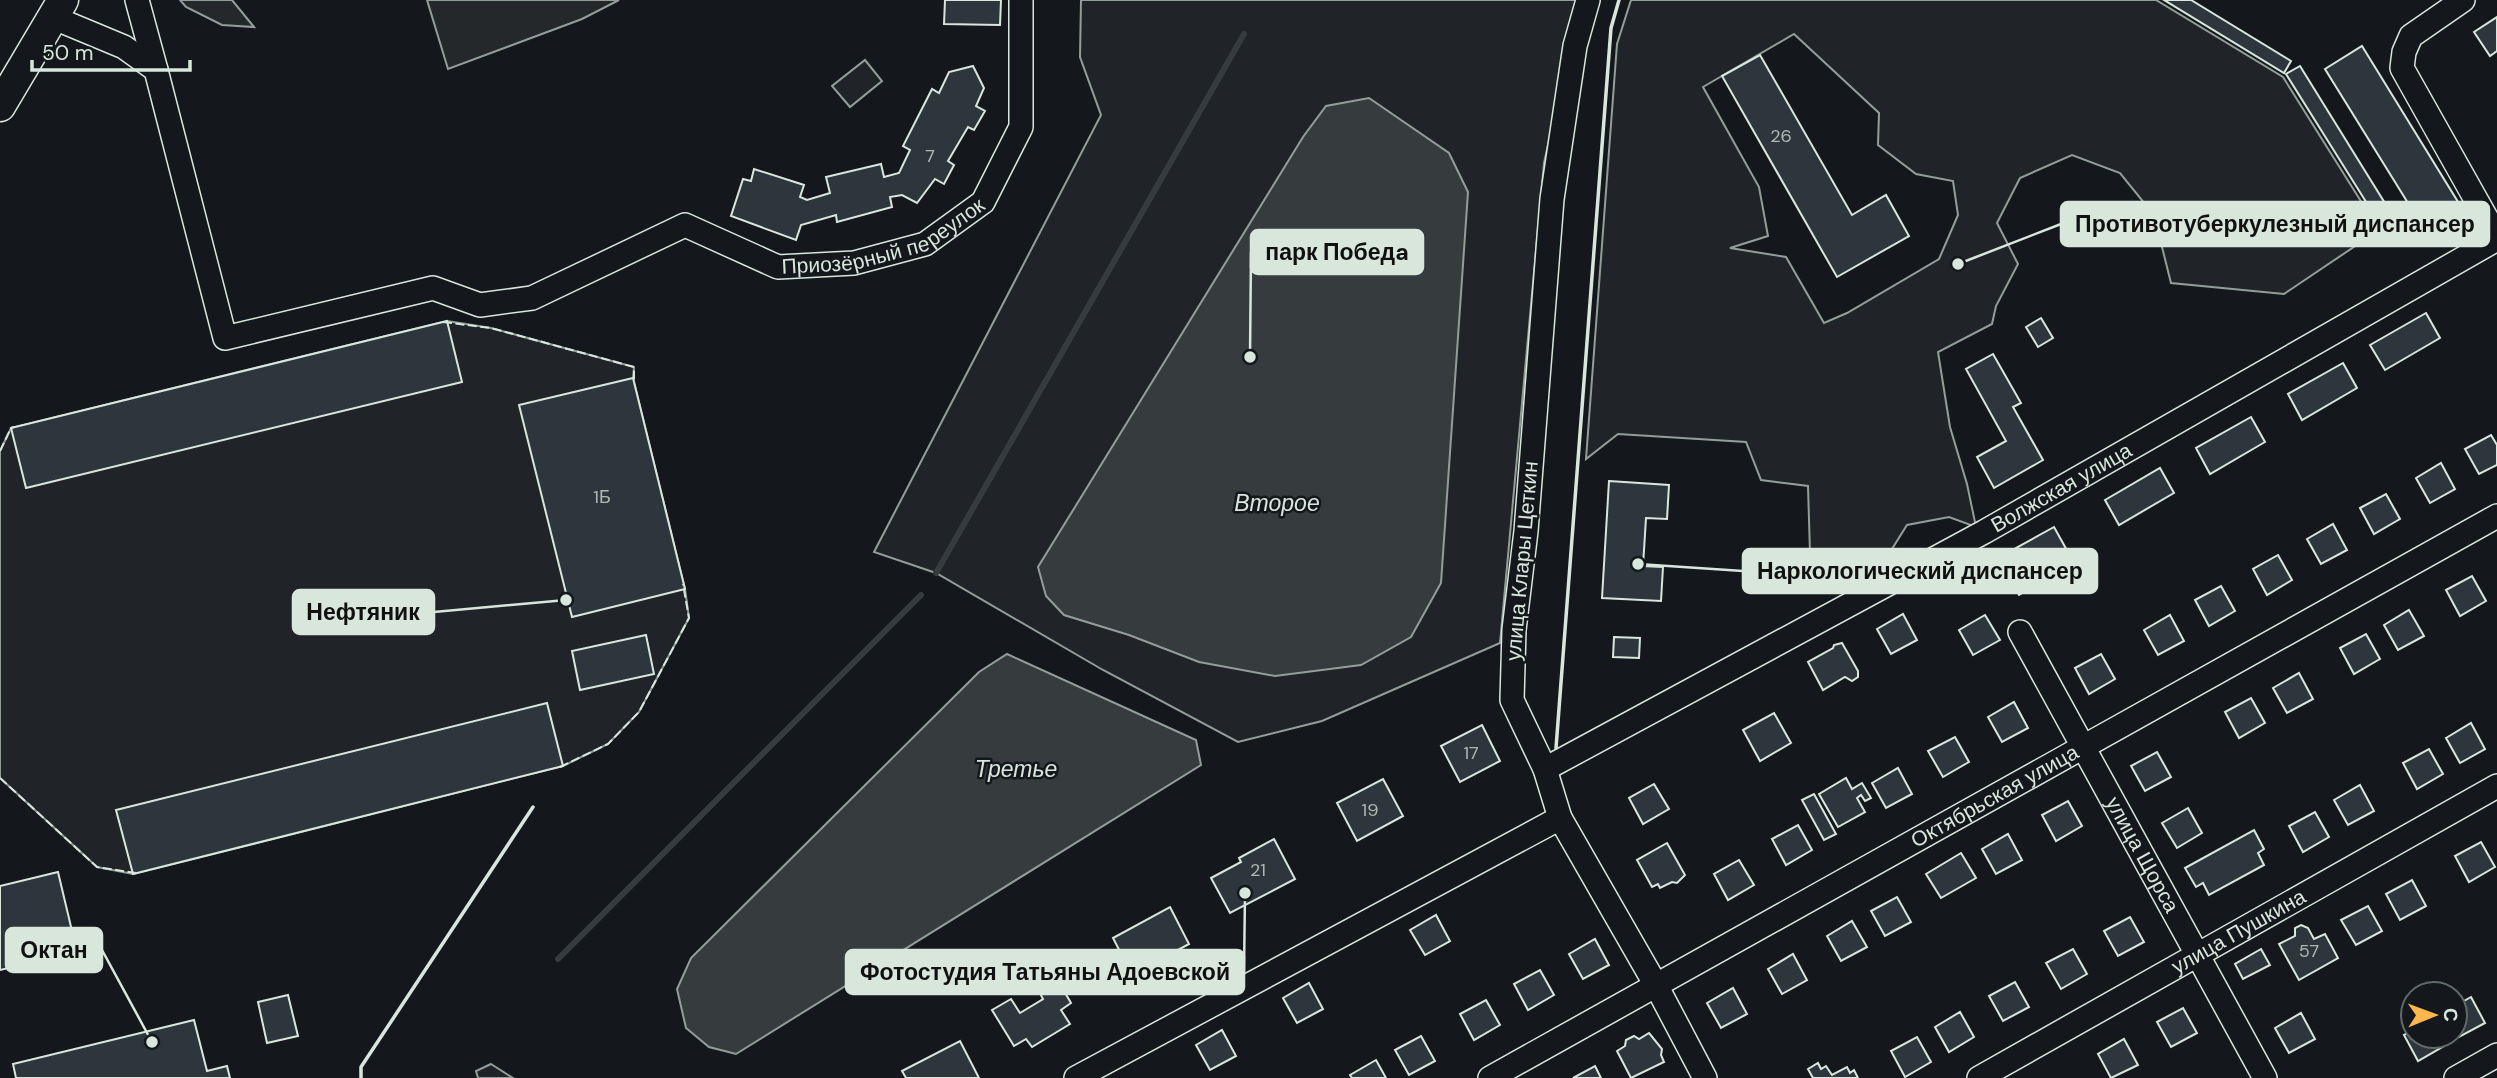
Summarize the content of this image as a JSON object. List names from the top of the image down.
{
  "streets": {
    "street": [
      "Приозёрный переулок",
      "Волжская улица",
      "улица Клары Цеткин",
      "Октябрьская улица",
      "улица Щорса",
      "улица Пушкина"
    ]
  },
  "crossings": [
    ["Волжская улица", "улица Клары Цеткин"],
    ["улица Клары Цеткин", "Октябрьская улица"],
    ["Октябрьская улица", "улица Щорса"],
    ["улица Щорса", "улица Пушкина"]
  ],
  "water": ["Второе", "Третье"],
  "places": [
    "Противотуберкулезный диспансер",
    "парк Победa",
    "Наркологический диспансер",
    "Нефтяник",
    "Фотостудия Татьяны Адоевской",
    "Октан"
  ],
  "house_numbers": [
    "26",
    "7",
    "1Б",
    "17",
    "19",
    "21",
    "57"
  ],
  "scale_bar": "50 m",
  "north": "right"
}
